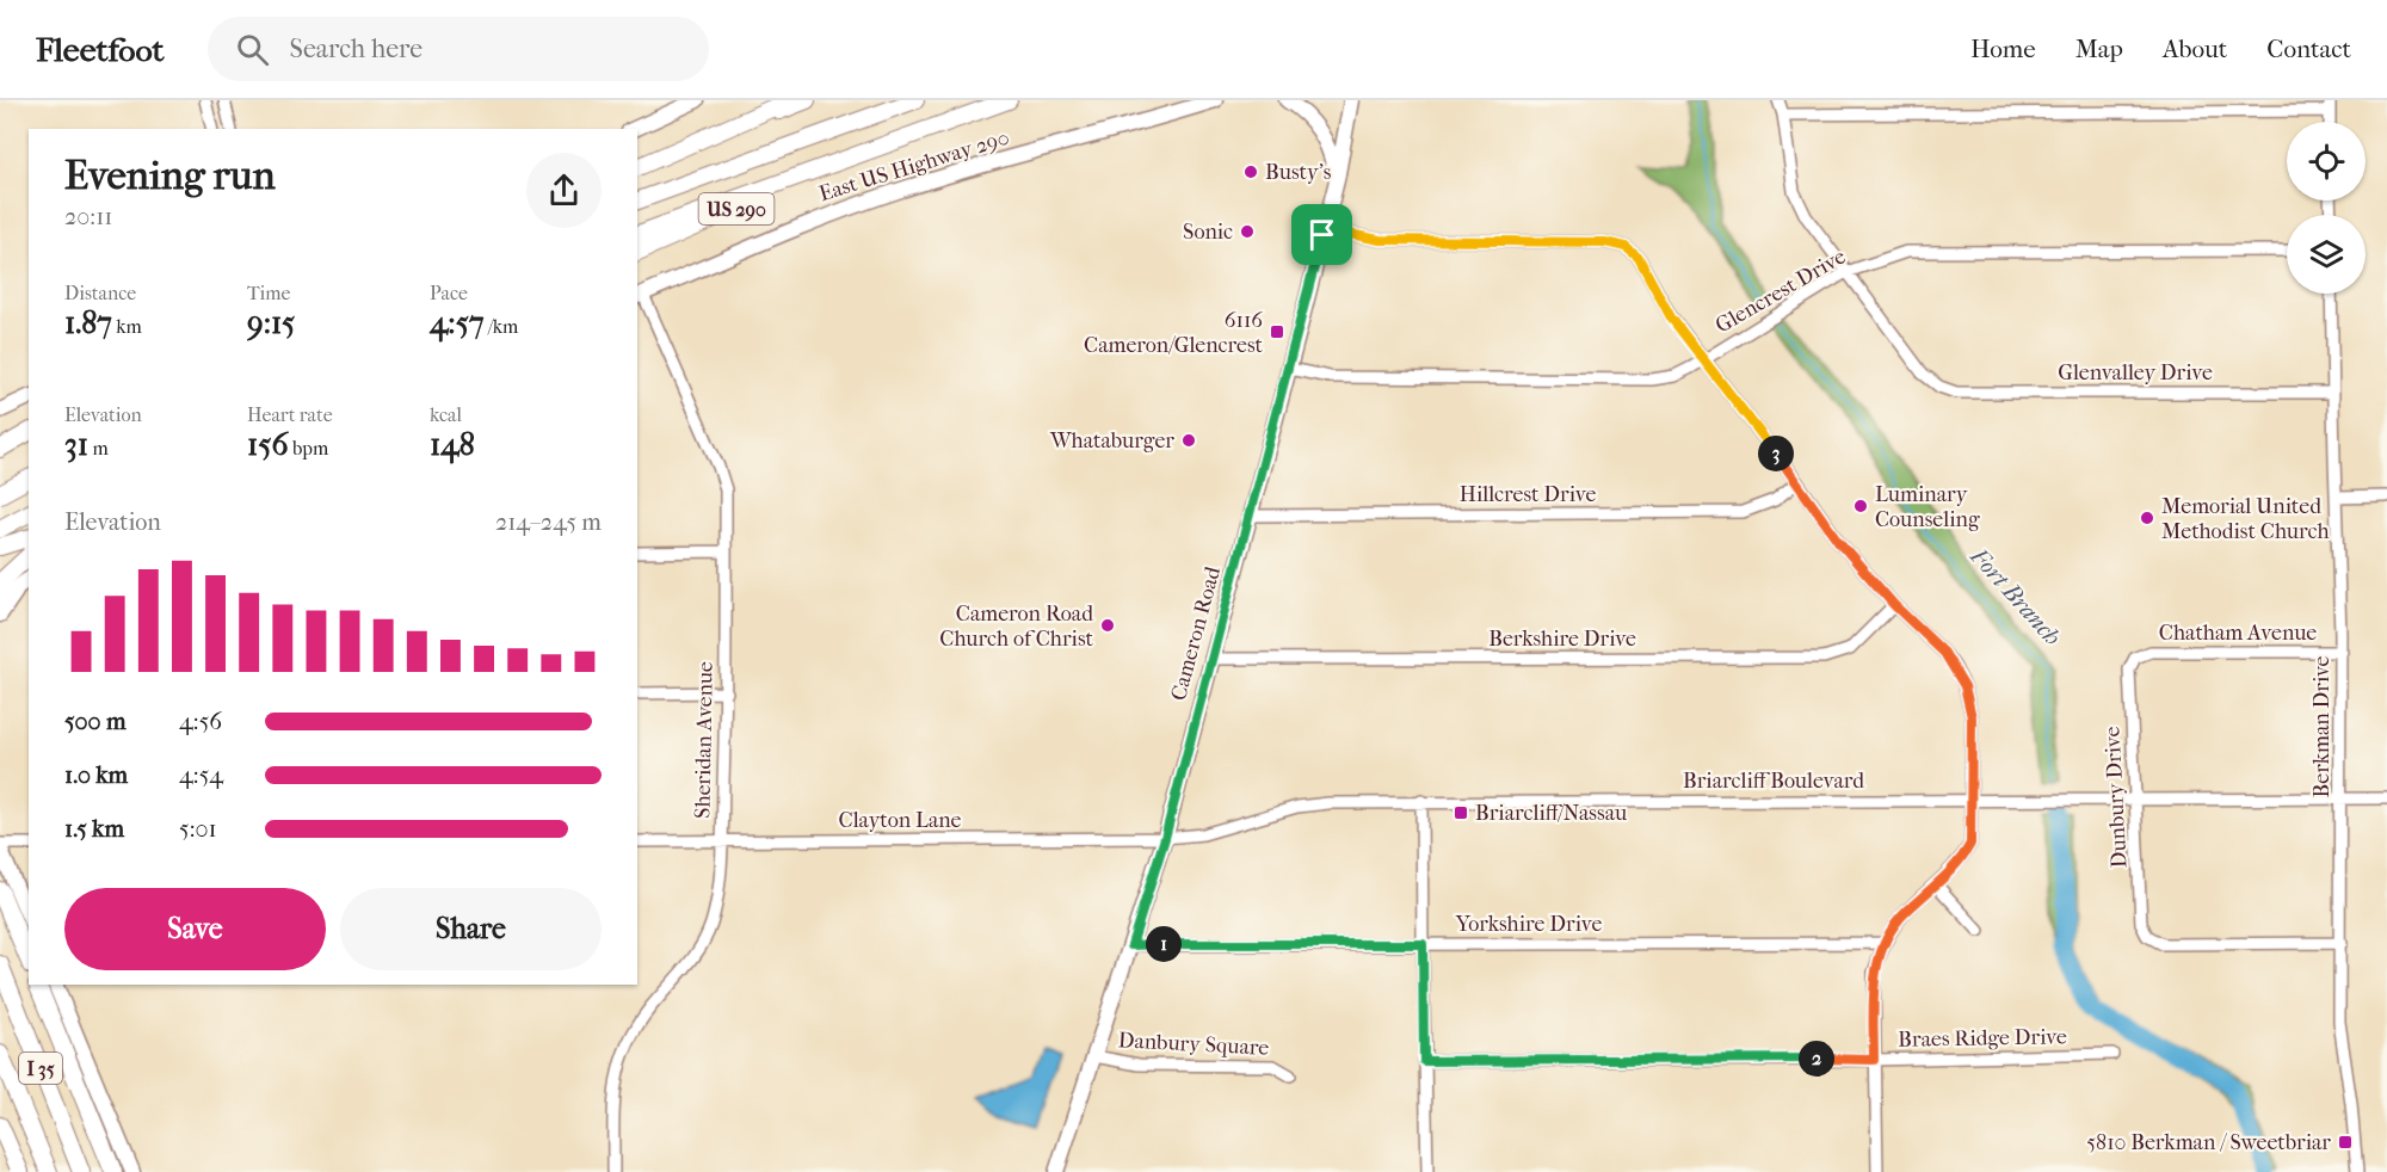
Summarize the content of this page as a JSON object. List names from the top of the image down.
{
  "streets": {
    "highway": ["US 290", "I 35"],
    "main road": ["East US Highway 290", "Cameron Road"],
    "street": [
      "Glencrest Drive",
      "Glenvalley Drive",
      "Hillcrest Drive",
      "Chatham Avenue",
      "Berkshire Drive",
      "Berkman Drive",
      "Sheridan Avenue",
      "Briarcliff Boulevard",
      "Dunbury Drive",
      "Clayton Lane",
      "Yorkshire Drive",
      "Braes Ridge Drive",
      "Danbury Square"
    ]
  },
  "crossings": [
    ["East US Highway 290", "Sheridan Avenue"],
    ["Glencrest Drive", "Glenvalley Drive"],
    ["Glencrest Drive", "Cameron Road"],
    ["Glenvalley Drive", "Berkman Drive"],
    ["Hillcrest Drive", "Cameron Road"],
    ["Chatham Avenue", "Berkman Drive"],
    ["Chatham Avenue", "Dunbury Drive"],
    ["Cameron Road", "Berkshire Drive"],
    ["Cameron Road", "Briarcliff Boulevard"],
    ["Cameron Road", "Clayton Lane"],
    ["Cameron Road", "Yorkshire Drive"],
    ["Cameron Road", "Danbury Square"],
    ["Berkman Drive", "Briarcliff Boulevard"],
    ["Berkman Drive", "Dunbury Drive"],
    ["Sheridan Avenue", "Clayton Lane"],
    ["Briarcliff Boulevard", "Dunbury Drive"],
    ["Briarcliff Boulevard", "Clayton Lane"]
  ],
  "water": ["Fort Branch"],
  "places": {
    "other": [
      "Busty’s",
      "Sonic",
      "Whataburger",
      "Luminary Counseling",
      "Memorial United Methodist Church",
      "Cameron Road Church of Christ"
    ],
    "transit": ["6116 Cameron/Glencrest", "Briarcliff/Nassau", "5810 Berkman / Sweetbriar"]
  },
  "page": {
    "header": "Fleetfoot",
    "search": "Search here",
    "nav": [
      "Home",
      "Map",
      "About",
      "Contact"
    ],
    "heading": ["Evening run", "20:11"],
    "stats": [
      ["Distance", "1.87 km"],
      ["Time", "9:15"],
      ["Pace", "4:57 /km"],
      ["Elevation", "31 m"],
      ["Heart rate", "156 bpm"],
      ["kcal", "148"]
    ],
    "pins": ["3", "1", "2"],
    "chart": ["Elevation", "214–245 m"],
    "list": [
      {
        "name": "500 m",
        "note": "4:56"
      },
      {
        "name": "1.0 km",
        "note": "4:54"
      },
      {
        "name": "1.5 km",
        "note": "5:01"
      }
    ],
    "buttons": ["Save", "Share"]
  }
}
